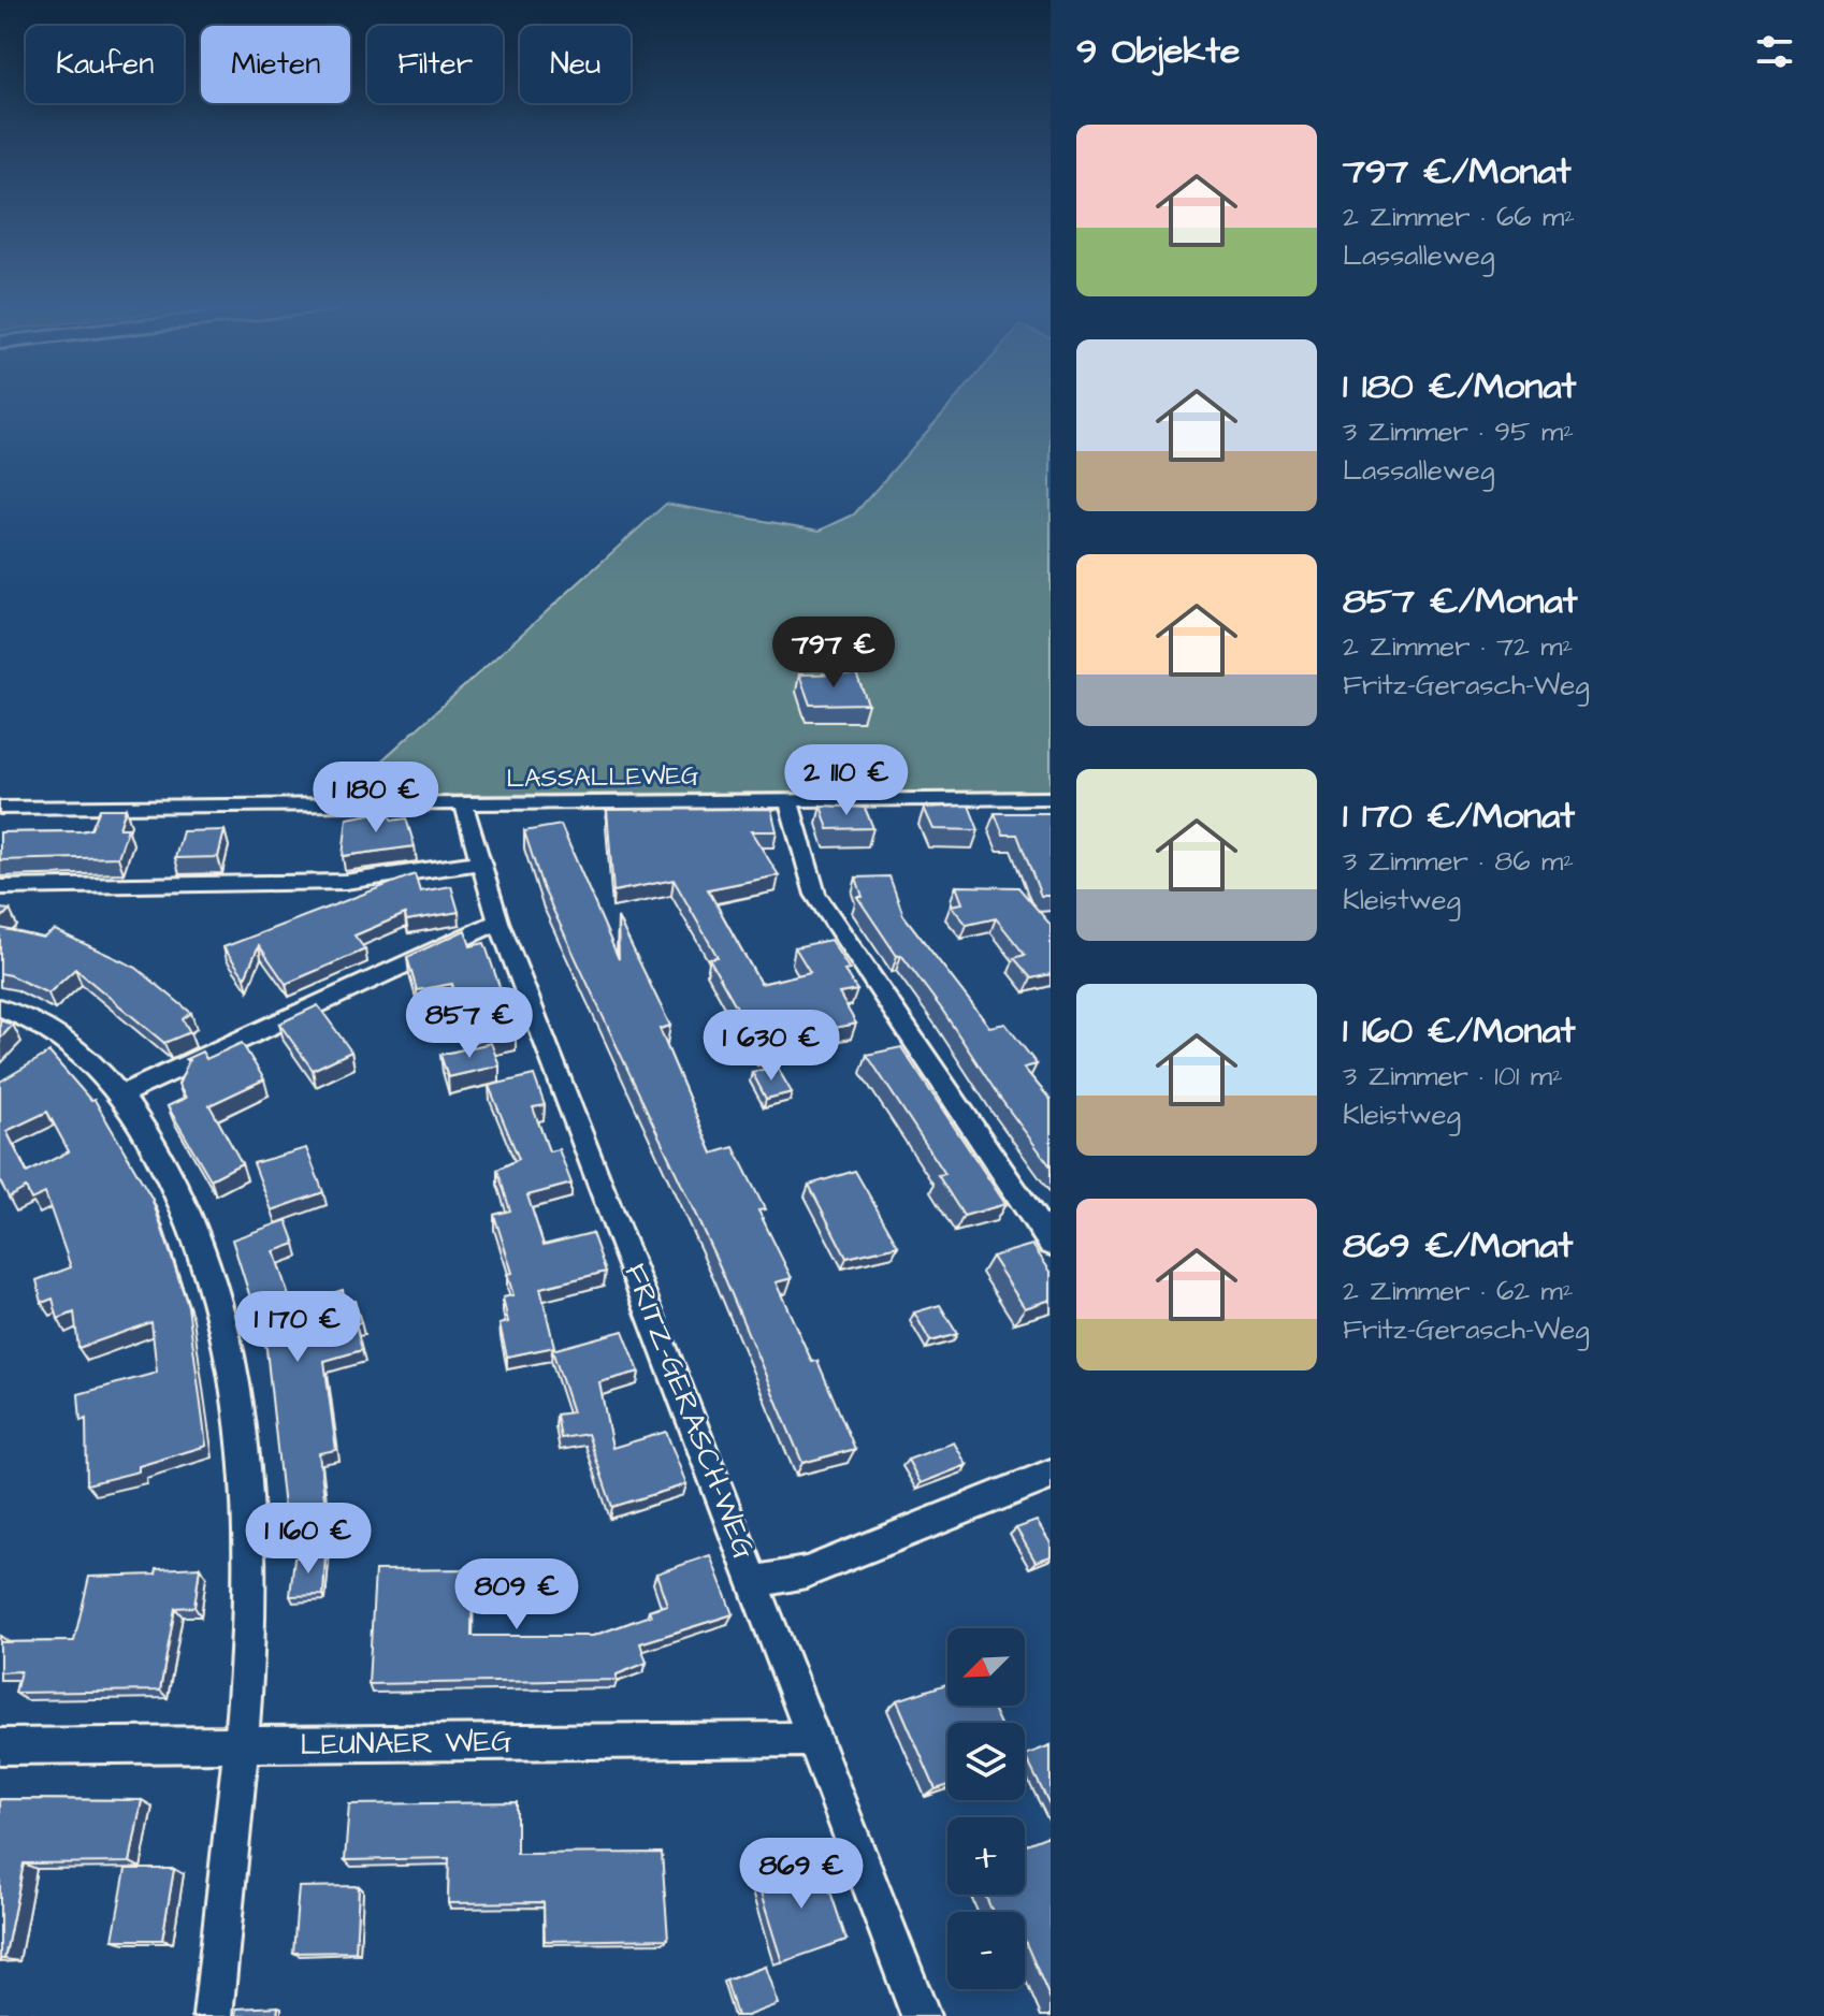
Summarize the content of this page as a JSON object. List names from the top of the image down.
{
  "streets": {
    "street": ["LASSALLEWEG", "FRITZ-GERASCH-WEG", "LEUNAER WEG"]
  },
  "crossings": [
    ["LASSALLEWEG", "FRITZ-GERASCH-WEG"],
    ["FRITZ-GERASCH-WEG", "LEUNAER WEG"]
  ],
  "north": "bottom left",
  "page": {
    "heading": "9 Objekte",
    "chip": [
      "Kaufen",
      "Mieten",
      "Filter",
      "Neu"
    ],
    "list": [
      {
        "name": "797 €/Monat",
        "note": "2 Zimmer · 66 m² · Lassalleweg"
      },
      {
        "name": "1 180 €/Monat",
        "note": "3 Zimmer · 95 m² · Lassalleweg"
      },
      {
        "name": "857 €/Monat",
        "note": "2 Zimmer · 72 m² · Fritz-Gerasch-Weg"
      },
      {
        "name": "1 170 €/Monat",
        "note": "3 Zimmer · 86 m² · Kleistweg"
      },
      {
        "name": "1 160 €/Monat",
        "note": "3 Zimmer · 101 m² · Kleistweg"
      },
      {
        "name": "869 €/Monat",
        "note": "2 Zimmer · 62 m² · Fritz-Gerasch-Weg"
      }
    ],
    "price": [
      "797 €",
      "2 110 €",
      "1 180 €",
      "857 €",
      "1 630 €",
      "1 170 €",
      "1 160 €",
      "809 €",
      "869 €"
    ],
    "map_buttons": ["+", "−"]
  }
}
